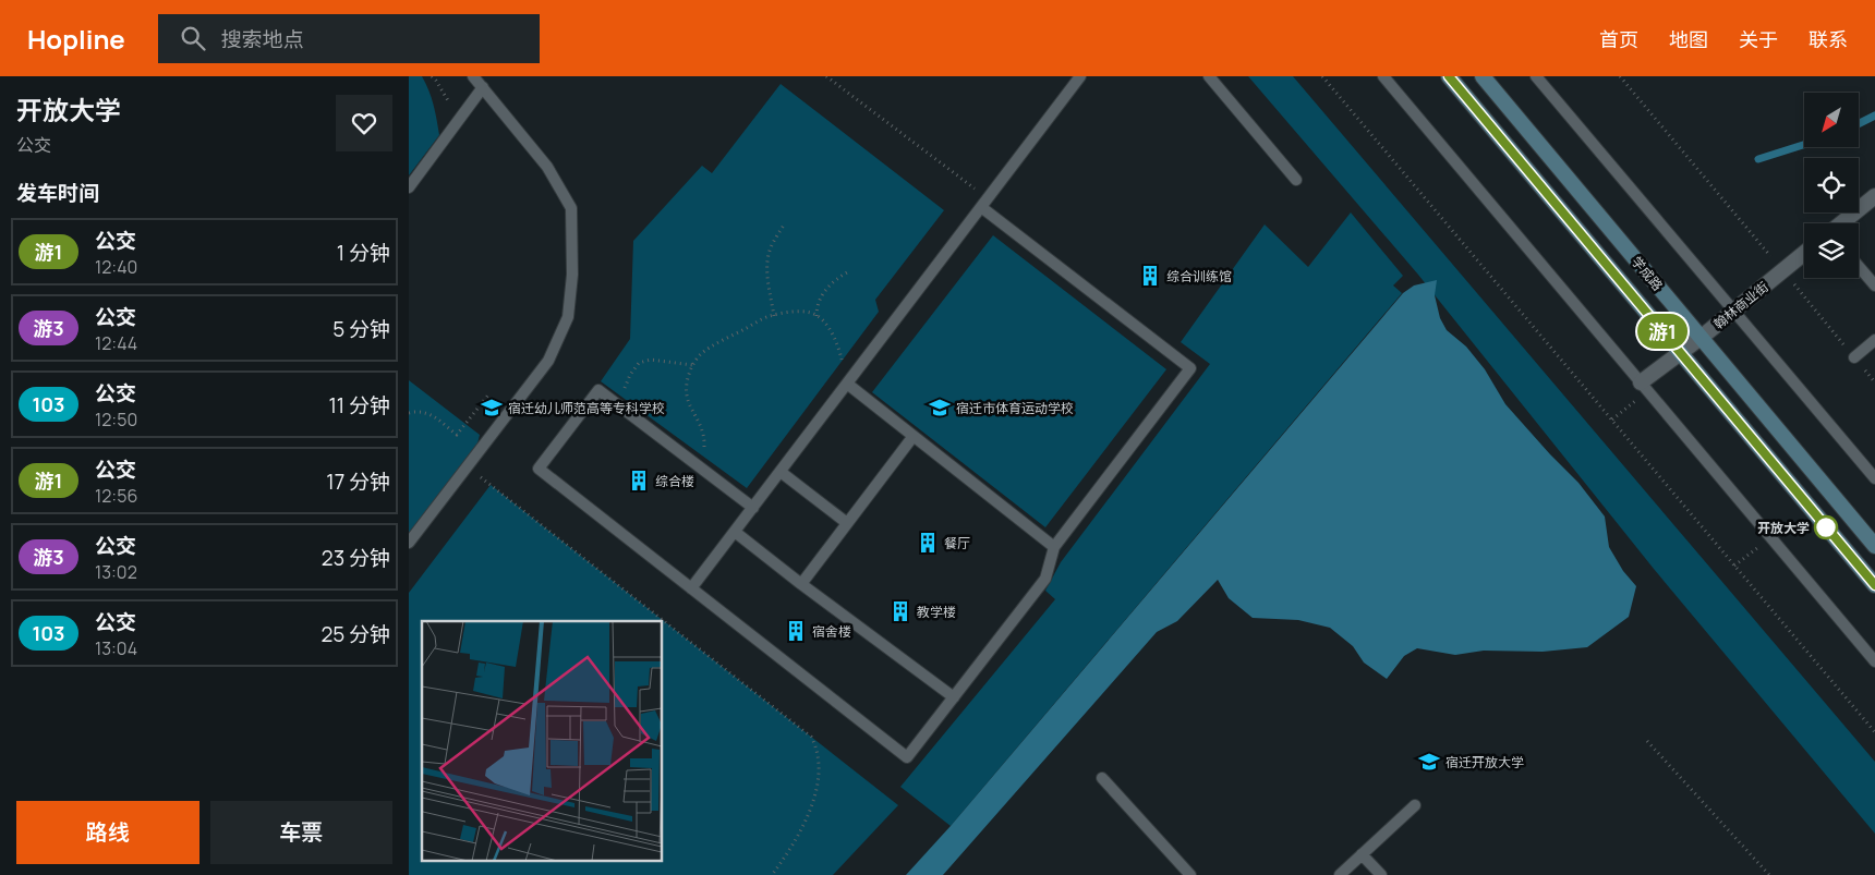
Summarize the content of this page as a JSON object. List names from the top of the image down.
{
  "streets": {
    "main road": ["学成路"],
    "street": ["翰林商业街"]
  },
  "crossings": [
    ["学成路", "翰林商业街"]
  ],
  "places": {
    "building": [
      "综合训练馆",
      "综合楼",
      "餐厅",
      "教学楼",
      "宿舍楼"
    ],
    "school or university": ["宿迁幼儿师范高等专科学校", "宿迁市体育运动学校", "宿迁开放大学"],
    "other": ["开放大学"]
  },
  "lines": ["bus line 游1"],
  "north": "bottom left",
  "page": {
    "header": "Hopline",
    "search": "搜索地点",
    "nav": [
      "首页",
      "地图",
      "关于",
      "联系"
    ],
    "heading": [
      ["开放大学", "公交"],
      "发车时间"
    ],
    "on_map": "游1",
    "list": [
      {
        "mark": "游1",
        "name": "公交",
        "note": "12:40",
        "value": "1 分钟"
      },
      {
        "mark": "游3",
        "name": "公交",
        "note": "12:44",
        "value": "5 分钟"
      },
      {
        "mark": "103",
        "name": "公交",
        "note": "12:50",
        "value": "11 分钟"
      },
      {
        "mark": "游1",
        "name": "公交",
        "note": "12:56",
        "value": "17 分钟"
      },
      {
        "mark": "游3",
        "name": "公交",
        "note": "13:02",
        "value": "23 分钟"
      },
      {
        "mark": "103",
        "name": "公交",
        "note": "13:04",
        "value": "25 分钟"
      }
    ],
    "buttons": ["路线", "车票"]
  }
}
